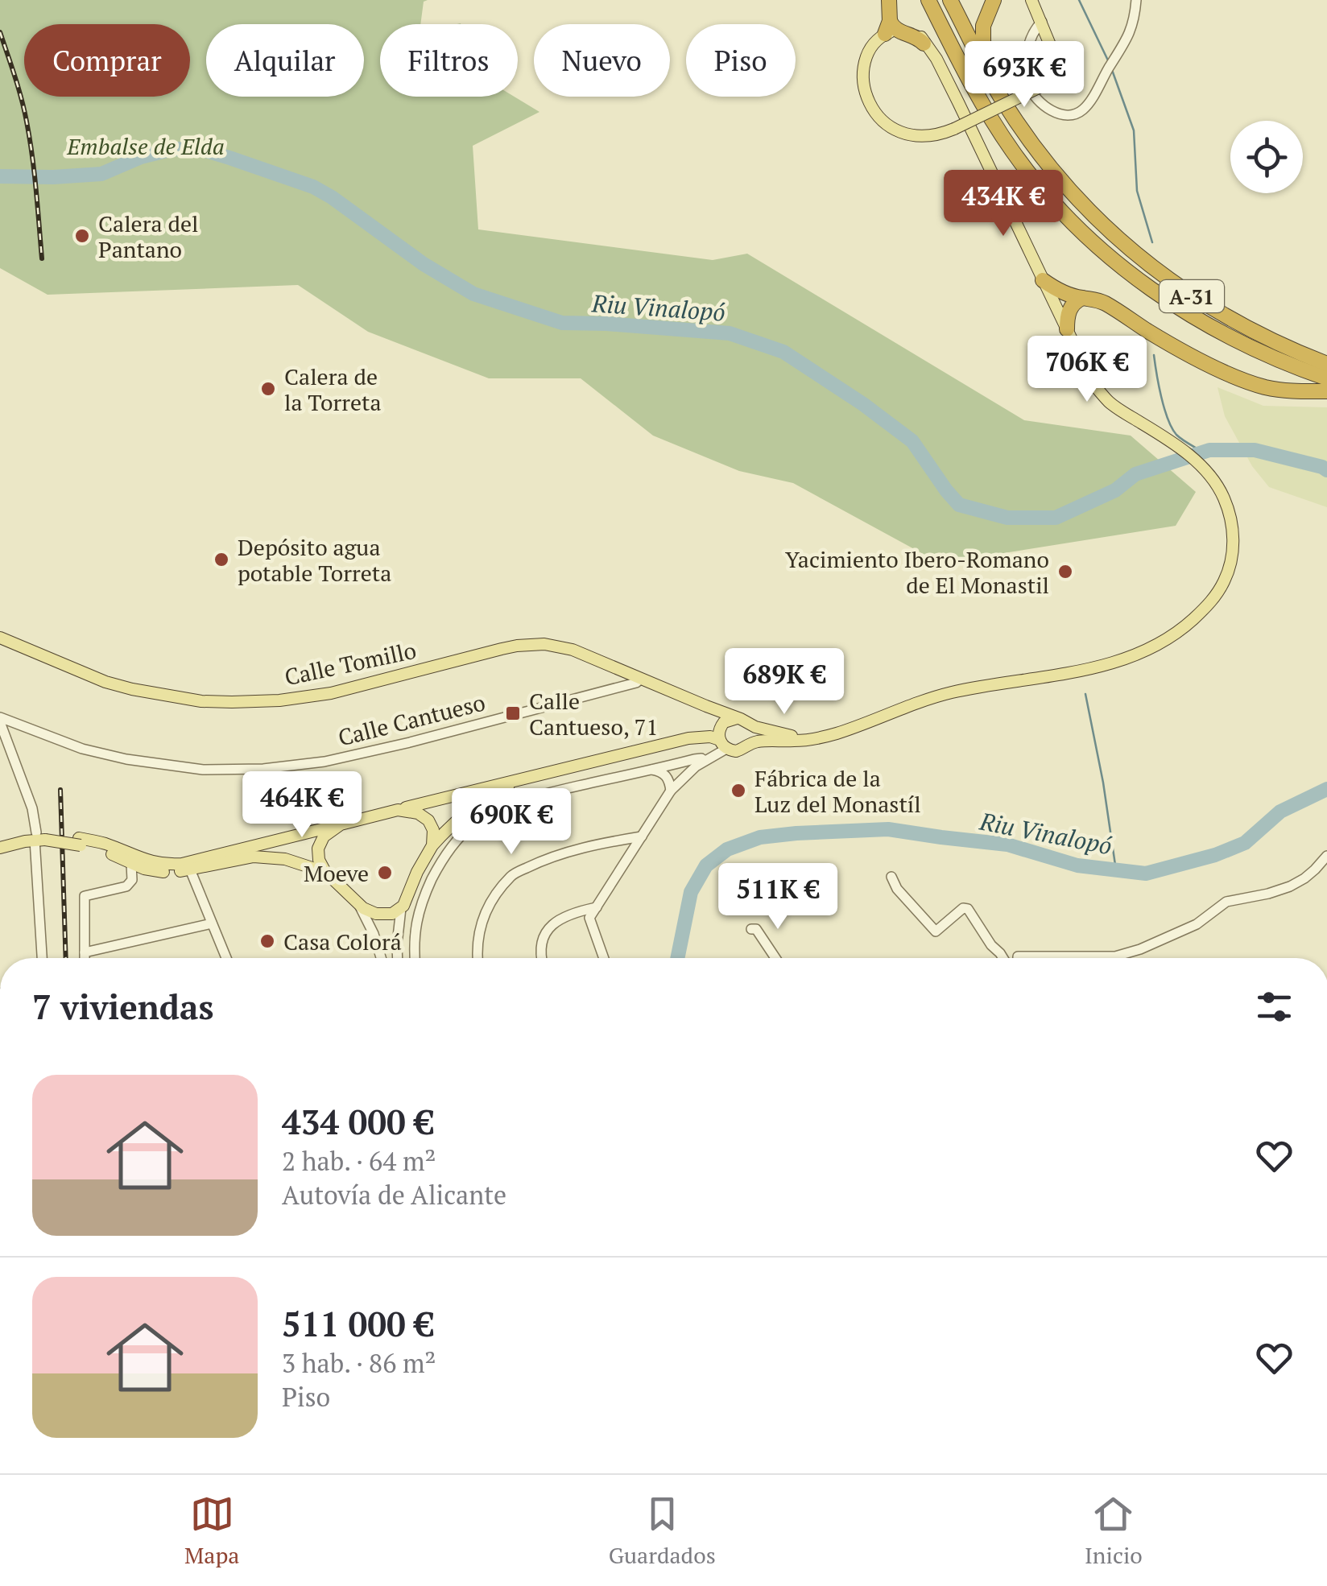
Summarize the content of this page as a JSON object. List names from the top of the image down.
{
  "streets": {
    "highway": ["A-31"],
    "main road": ["Calle Tomillo"],
    "street": ["Calle Cantueso"]
  },
  "crossings": [
    ["Calle Tomillo", "Calle Cantueso"]
  ],
  "water": ["Riu Vinalopó"],
  "parks": ["Embalse de Elda"],
  "places": {
    "other": [
      "Calera del Pantano",
      "Calera de la Torreta",
      "Depósito agua potable Torreta",
      "Yacimiento Ibero-Romano de El Monastil",
      "Fábrica de la Luz del Monastíl",
      "Moeve",
      "Casa Colorá"
    ],
    "transit": ["Calle Cantueso, 71"]
  },
  "page": {
    "chip": [
      "Comprar",
      "Alquilar",
      "Filtros",
      "Nuevo",
      "Piso"
    ],
    "price": [
      "693K €",
      "434K €",
      "706K €",
      "689K €",
      "464K €",
      "690K €",
      "511K €"
    ],
    "heading": "7 viviendas",
    "list": [
      {
        "name": "434 000 €",
        "note": "2 hab. · 64 m² · Autovía de Alicante"
      },
      {
        "name": "511 000 €",
        "note": "3 hab. · 86 m² · Piso"
      }
    ],
    "tabs": ["Mapa", "Guardados", "Inicio"]
  }
}
